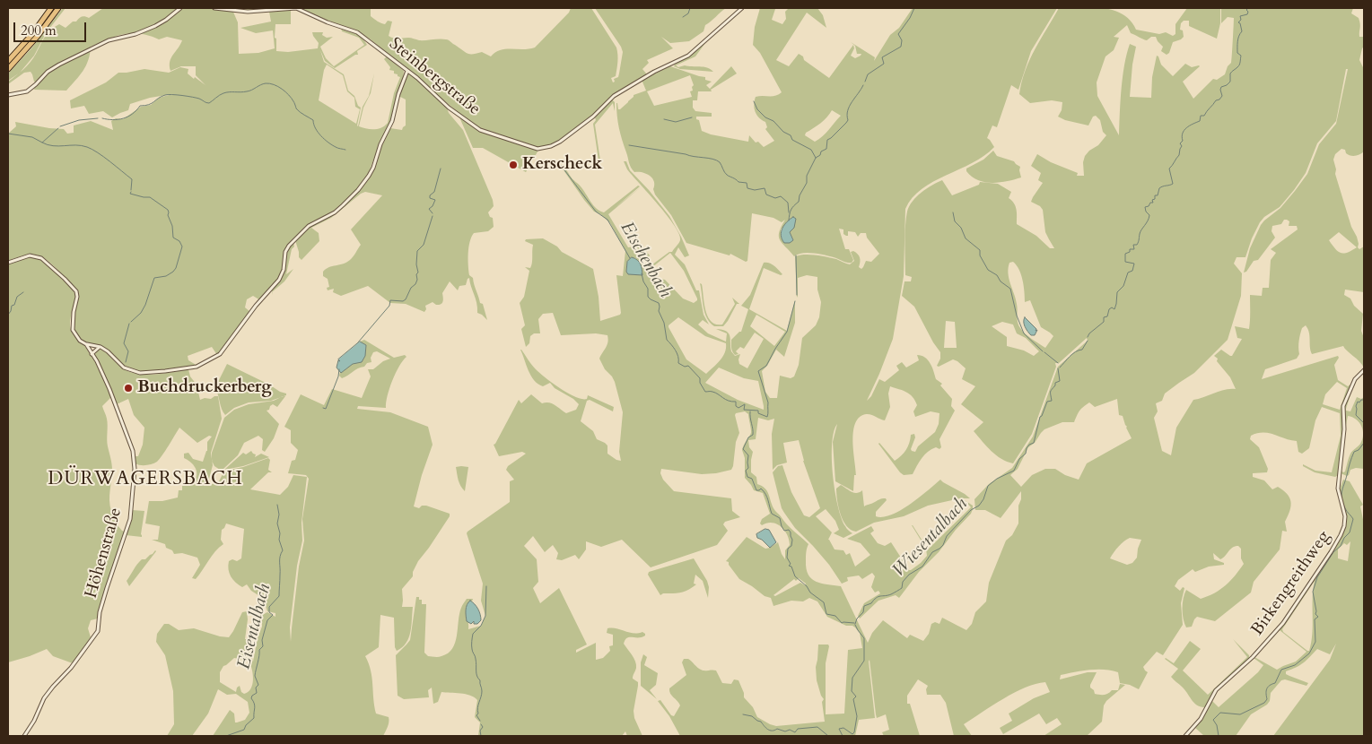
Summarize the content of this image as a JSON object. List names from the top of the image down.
{
  "streets": {
    "street": ["Steinbergstraße", "Höhenstraße", "Birkengreithweg"]
  },
  "districts": ["DÜRWAGERSBACH"],
  "water": ["Etschenbach", "Wiesentalbach", "Eisentalbach"],
  "places": ["Kerscheck", "Buchdruckerberg"],
  "scale_bar": "200 m"
}
